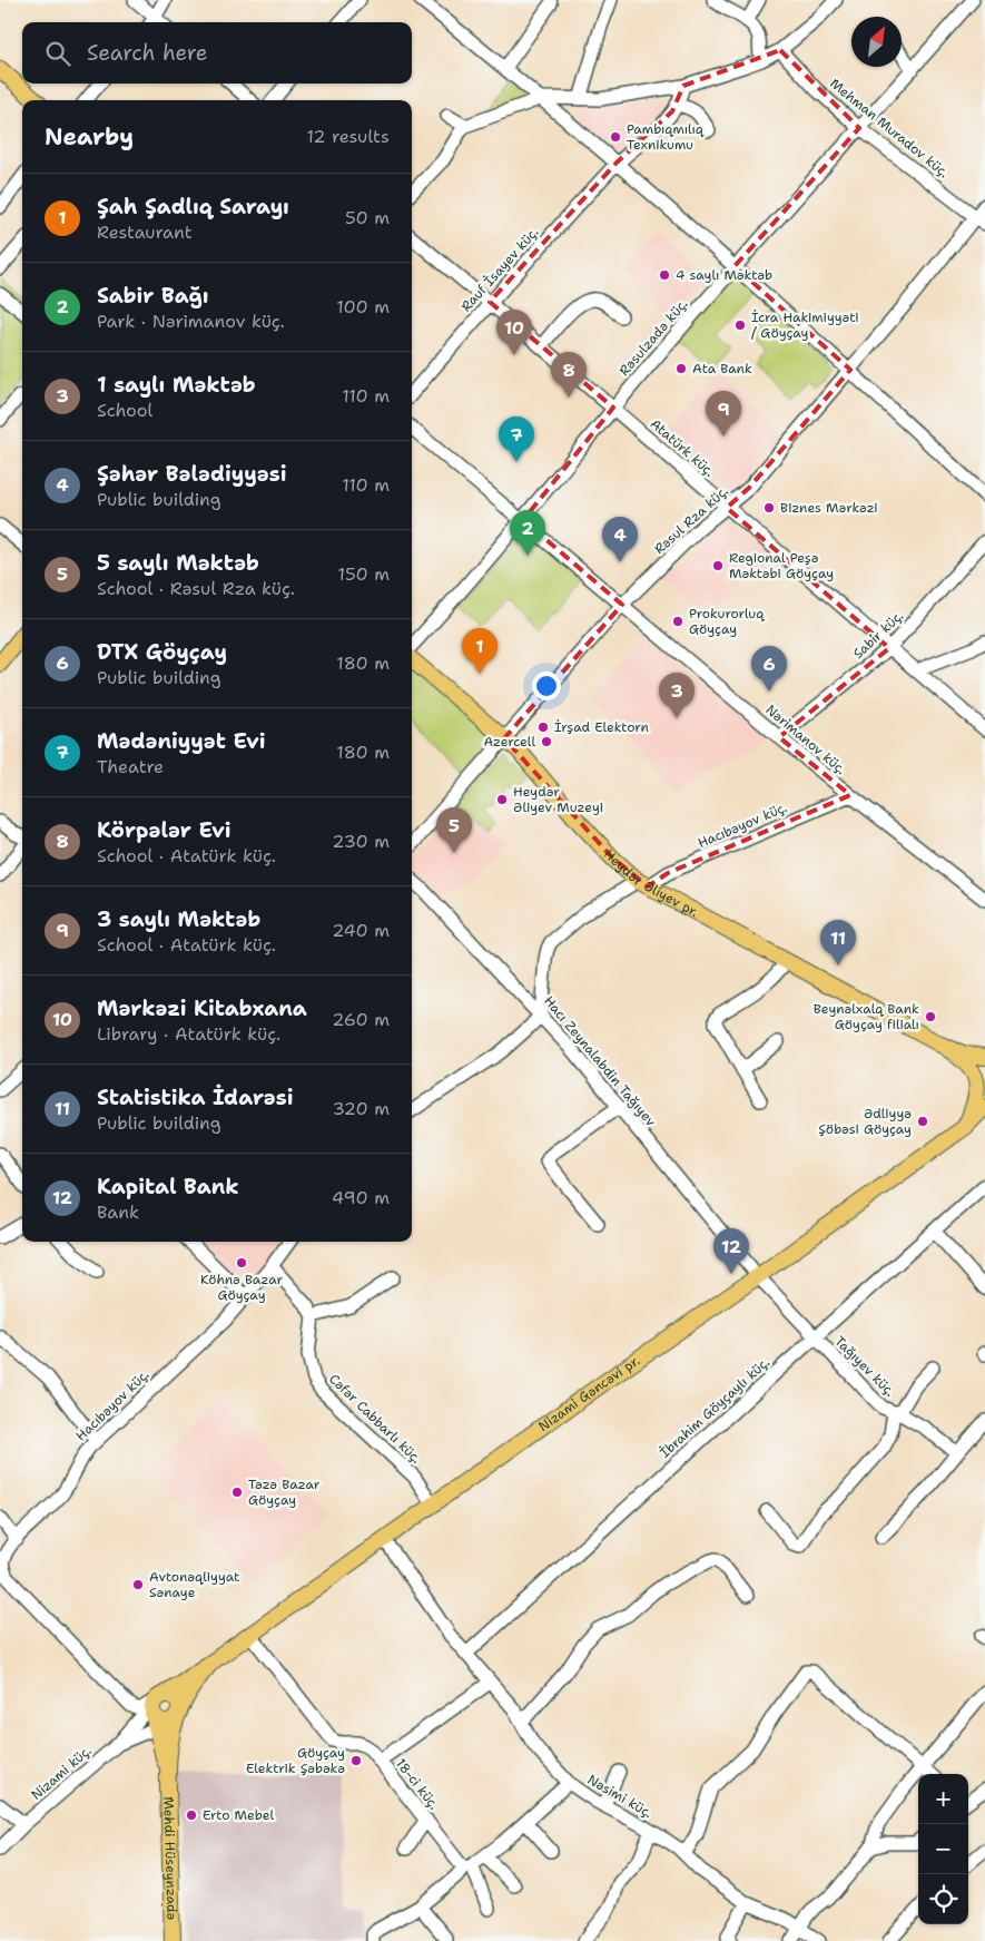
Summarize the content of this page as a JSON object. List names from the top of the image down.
{
  "streets": {
    "main road": ["Heydər Əliyev pr.", "Nizami Gəncəvi pr.", "Mehdi Hüseynzadə"],
    "street": [
      "Mehman Muradov küç.",
      "Rauf İsayev küç.",
      "Rəsulzadə küç.",
      "Atatürk küç.",
      "Rəsul Rza küç.",
      "Sabir küç.",
      "Nərimanov küç.",
      "Hacıbəyov küç.",
      "Hacı Zeynalabdin Tağıyev",
      "Tağıyev küç.",
      "İbrahim Göyçaylı küç.",
      "Cəfər Cabbarlı küç.",
      "Nizami küç.",
      "18-ci küç.",
      "Nəsimi küç."
    ]
  },
  "crossings": [
    ["Mehman Muradov küç.", "Rəsulzadə küç."],
    ["Mehman Muradov küç.", "Rəsul Rza küç."],
    ["Rauf İsayev küç.", "Atatürk küç."],
    ["Rəsulzadə küç.", "Atatürk küç."],
    ["Rəsulzadə küç.", "Nərimanov küç."],
    ["Atatürk küç.", "Rəsul Rza küç."],
    ["Atatürk küç.", "Sabir küç."],
    ["Rəsul Rza küç.", "Nərimanov küç."],
    ["Rəsul Rza küç.", "Heydər Əliyev pr."],
    ["Sabir küç.", "Nərimanov küç."],
    ["Nərimanov küç.", "Hacıbəyov küç."],
    ["Hacıbəyov küç.", "Heydər Əliyev pr."],
    ["Hacıbəyov küç.", "Hacı Zeynalabdin Tağıyev"],
    ["Hacı Zeynalabdin Tağıyev", "Tağıyev küç."],
    ["Hacı Zeynalabdin Tağıyev", "Nizami Gəncəvi pr."],
    ["Tağıyev küç.", "Nizami Gəncəvi pr."],
    ["Tağıyev küç.", "İbrahim Göyçaylı küç."],
    ["Nizami Gəncəvi pr.", "Cəfər Cabbarlı küç."],
    ["Nizami Gəncəvi pr.", "18-ci küç."],
    ["Nizami Gəncəvi pr.", "Nəsimi küç."],
    ["İbrahim Göyçaylı küç.", "Nəsimi küç."]
  ],
  "places": [
    "Pambıqmılıq Texnikumu",
    "4 saylı Məktəb",
    "İcra Hakimiyyəti / Göyçay",
    "Ata Bank",
    "Biznes Mərkəzi",
    "Regional Peşə Məktəbi Göyçay",
    "Prokurorluq Göyçay",
    "İrşad Elektorn",
    "Azercell",
    "Heydər Əliyev Muzeyi",
    "Beynəlxalq Bank Göyçay filialı",
    "Ədliyyə Şöbəsi Göyçay",
    "Köhnə Bazar Göyçay",
    "Təzə Bazar Göyçay",
    "Avtonəqliyyat Sənaye",
    "Göyçay Elektrik Şəbəkə",
    "Erto Mebel"
  ],
  "north": "top right",
  "page": {
    "search": "Search here",
    "heading": ["Nearby", "12 results"],
    "list": [
      {
        "mark": "1",
        "name": "Şah Şadlıq Sarayı",
        "note": "Restaurant",
        "value": "50 m"
      },
      {
        "mark": "2",
        "name": "Sabir Bağı",
        "note": "Park · Nərimanov küç.",
        "value": "100 m"
      },
      {
        "mark": "3",
        "name": "1 saylı Məktəb",
        "note": "School",
        "value": "110 m"
      },
      {
        "mark": "4",
        "name": "Şəhər Bələdiyyəsi",
        "note": "Public building",
        "value": "110 m"
      },
      {
        "mark": "5",
        "name": "5 saylı Məktəb",
        "note": "School · Rəsul Rza küç.",
        "value": "150 m"
      },
      {
        "mark": "6",
        "name": "DTX Göyçay",
        "note": "Public building",
        "value": "180 m"
      },
      {
        "mark": "7",
        "name": "Mədəniyyət Evi",
        "note": "Theatre",
        "value": "180 m"
      },
      {
        "mark": "8",
        "name": "Körpələr Evi",
        "note": "School · Atatürk küç.",
        "value": "230 m"
      },
      {
        "mark": "9",
        "name": "3 saylı Məktəb",
        "note": "School · Atatürk küç.",
        "value": "240 m"
      },
      {
        "mark": "10",
        "name": "Mərkəzi Kitabxana",
        "note": "Library · Atatürk küç.",
        "value": "260 m"
      },
      {
        "mark": "11",
        "name": "Statistika İdarəsi",
        "note": "Public building",
        "value": "320 m"
      },
      {
        "mark": "12",
        "name": "Kapital Bank",
        "note": "Bank",
        "value": "490 m"
      }
    ],
    "pins": [
      "10",
      "8",
      "9",
      "7",
      "2",
      "4",
      "1",
      "6",
      "3",
      "5",
      "11",
      "12"
    ],
    "map_buttons": ["+", "−"]
  }
}
